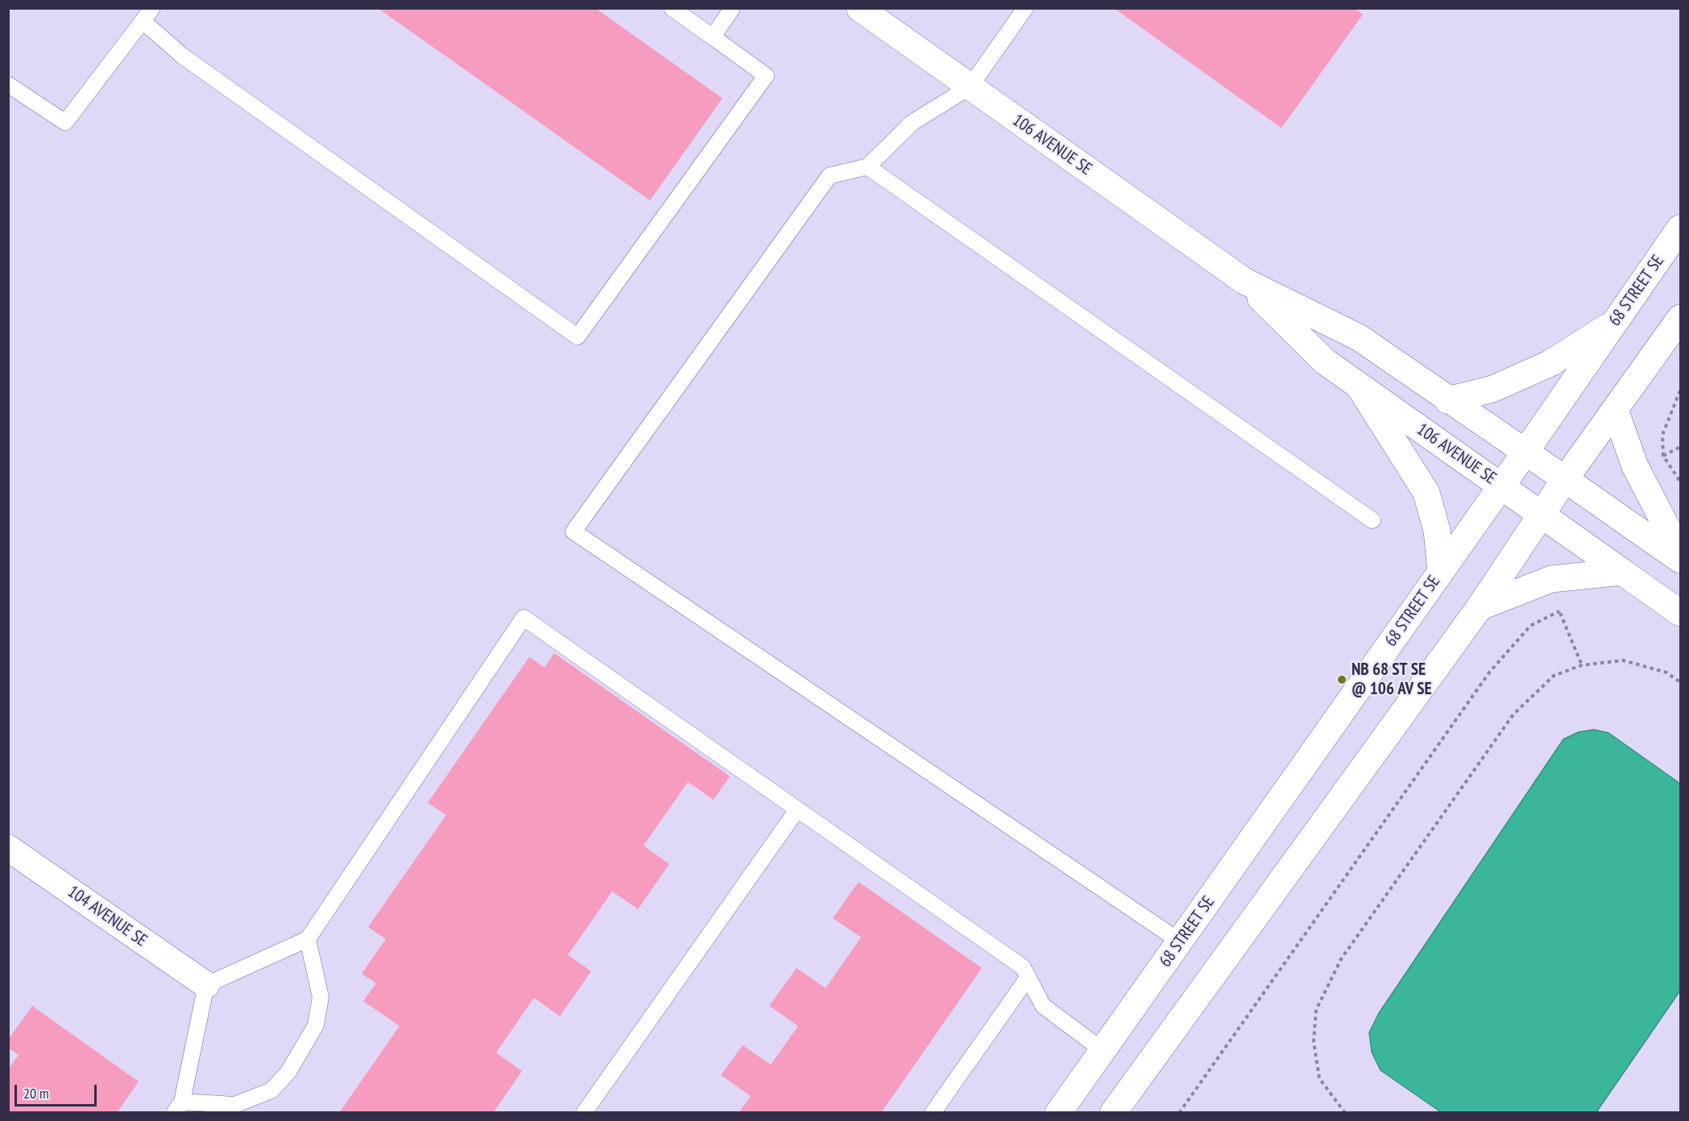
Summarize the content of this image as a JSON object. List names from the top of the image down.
{
  "streets": {
    "street": ["106 AVENUE SE", "68 STREET SE", "104 AVENUE SE"]
  },
  "crossings": [
    ["106 AVENUE SE", "68 STREET SE"]
  ],
  "places": ["NB 68 ST SE @ 106 AV SE"],
  "scale_bar": "20 m"
}
